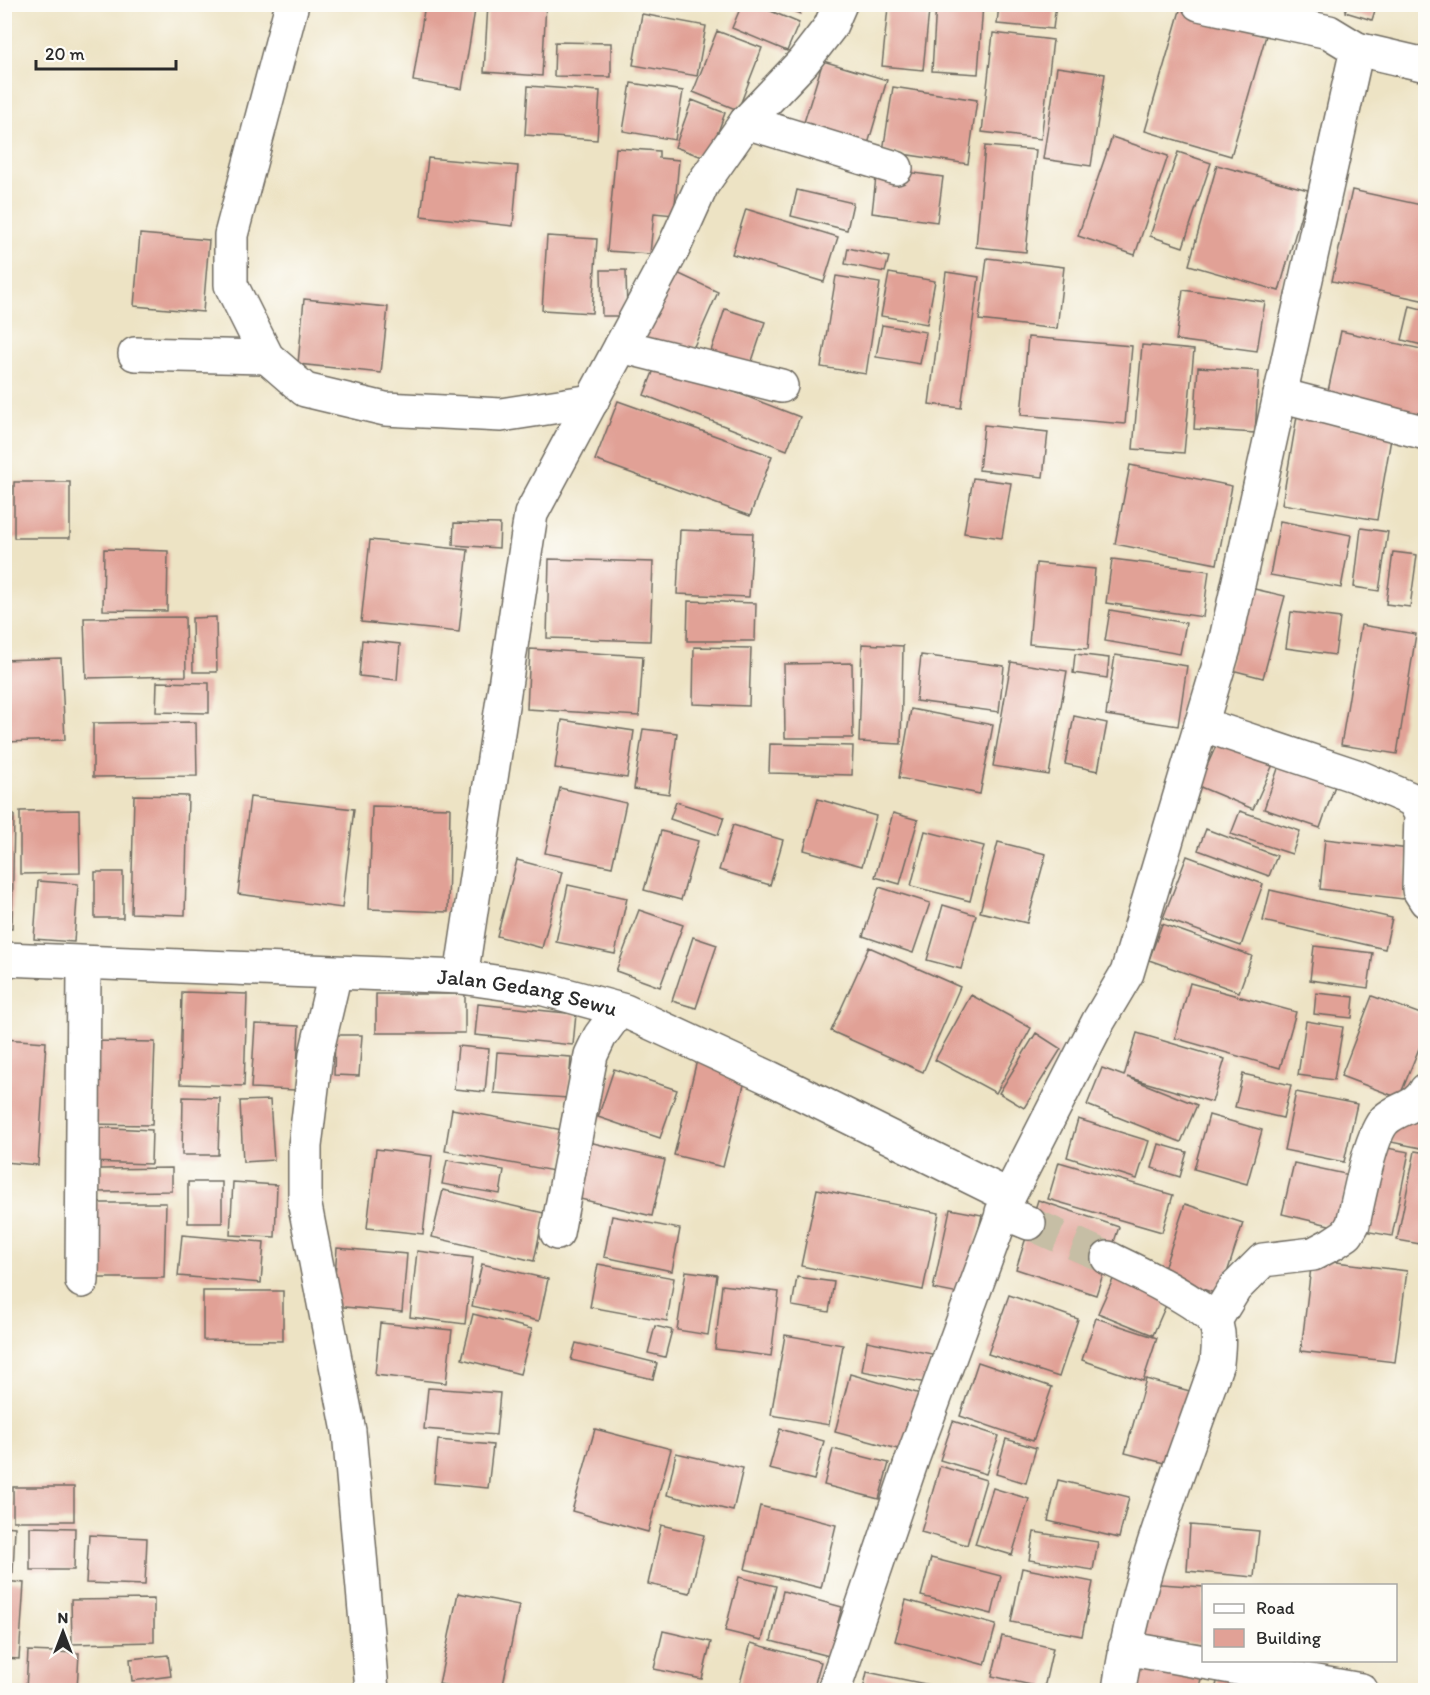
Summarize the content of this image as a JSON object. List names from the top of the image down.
{
  "streets": {
    "street": ["Jalan Gedang Sewu"]
  },
  "legend": ["Road", "Building"],
  "scale_bar": "20 m",
  "north": "top"
}
